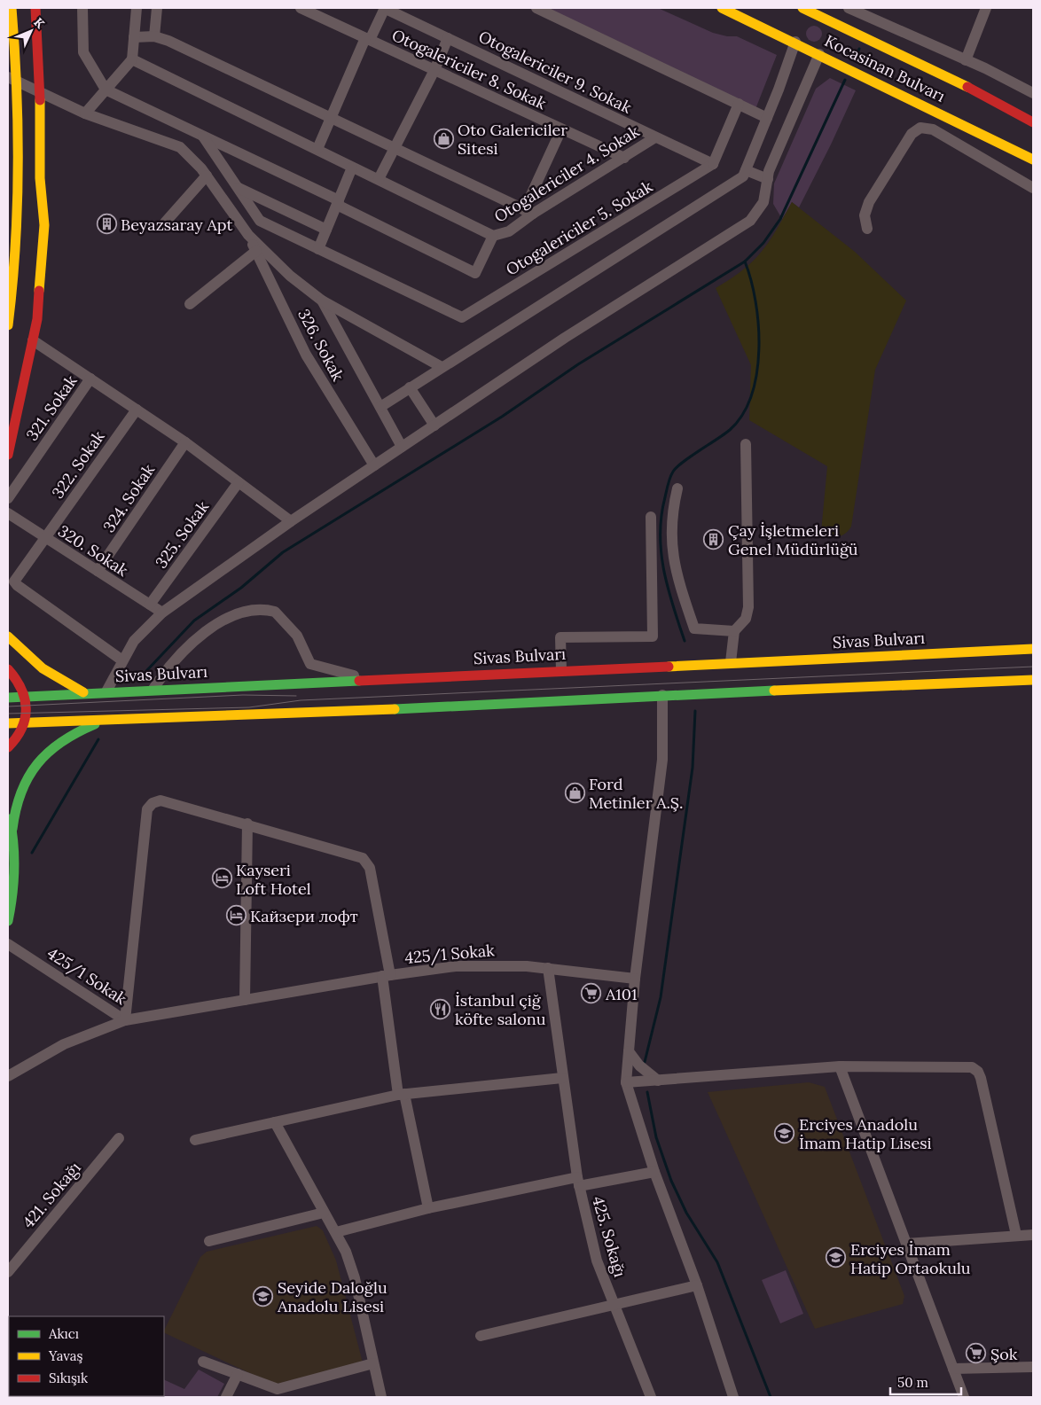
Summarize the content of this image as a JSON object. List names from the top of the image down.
{
  "streets": {
    "main road": ["Kocasinan Bulvarı", "Sivas Bulvarı"],
    "street": [
      "Otogalericiler 8. Sokak",
      "Otogalericiler 9. Sokak",
      "Otogalericiler 4. Sokak",
      "Otogalericiler 5. Sokak",
      "326. Sokak",
      "321. Sokak",
      "322. Sokak",
      "324. Sokak",
      "325. Sokak",
      "320. Sokak",
      "425/1 Sokak",
      "421. Sokağı",
      "425. Sokağı"
    ]
  },
  "crossings": [
    ["Otogalericiler 8. Sokak", "Otogalericiler 4. Sokak"],
    ["Otogalericiler 9. Sokak", "Otogalericiler 4. Sokak"],
    ["Otogalericiler 9. Sokak", "Otogalericiler 5. Sokak"],
    ["322. Sokak", "320. Sokak"],
    ["324. Sokak", "320. Sokak"],
    ["325. Sokak", "320. Sokak"],
    ["425/1 Sokak", "425. Sokağı"]
  ],
  "places": {
    "shop": ["Oto Galericiler Sitesi", "Ford Metinler A.Ş."],
    "building": ["Beyazsaray Apt", "Çay İşletmeleri Genel Müdürlüğü"],
    "hotel": ["Kayseri Loft Hotel", "Кайзери лофт"],
    "supermarket": ["A101", "Şok"],
    "restaurant": ["İstanbul çiğ köfte salonu"],
    "school or university": ["Erciyes Anadolu İmam Hatip Lisesi", "Erciyes İmam Hatip Ortaokulu", "Seyide Daloğlu Anadolu Lisesi"]
  },
  "legend": ["Akıcı", "Yavaş", "Sıkışık"],
  "scale_bar": "50 m",
  "north": "top right"
}
